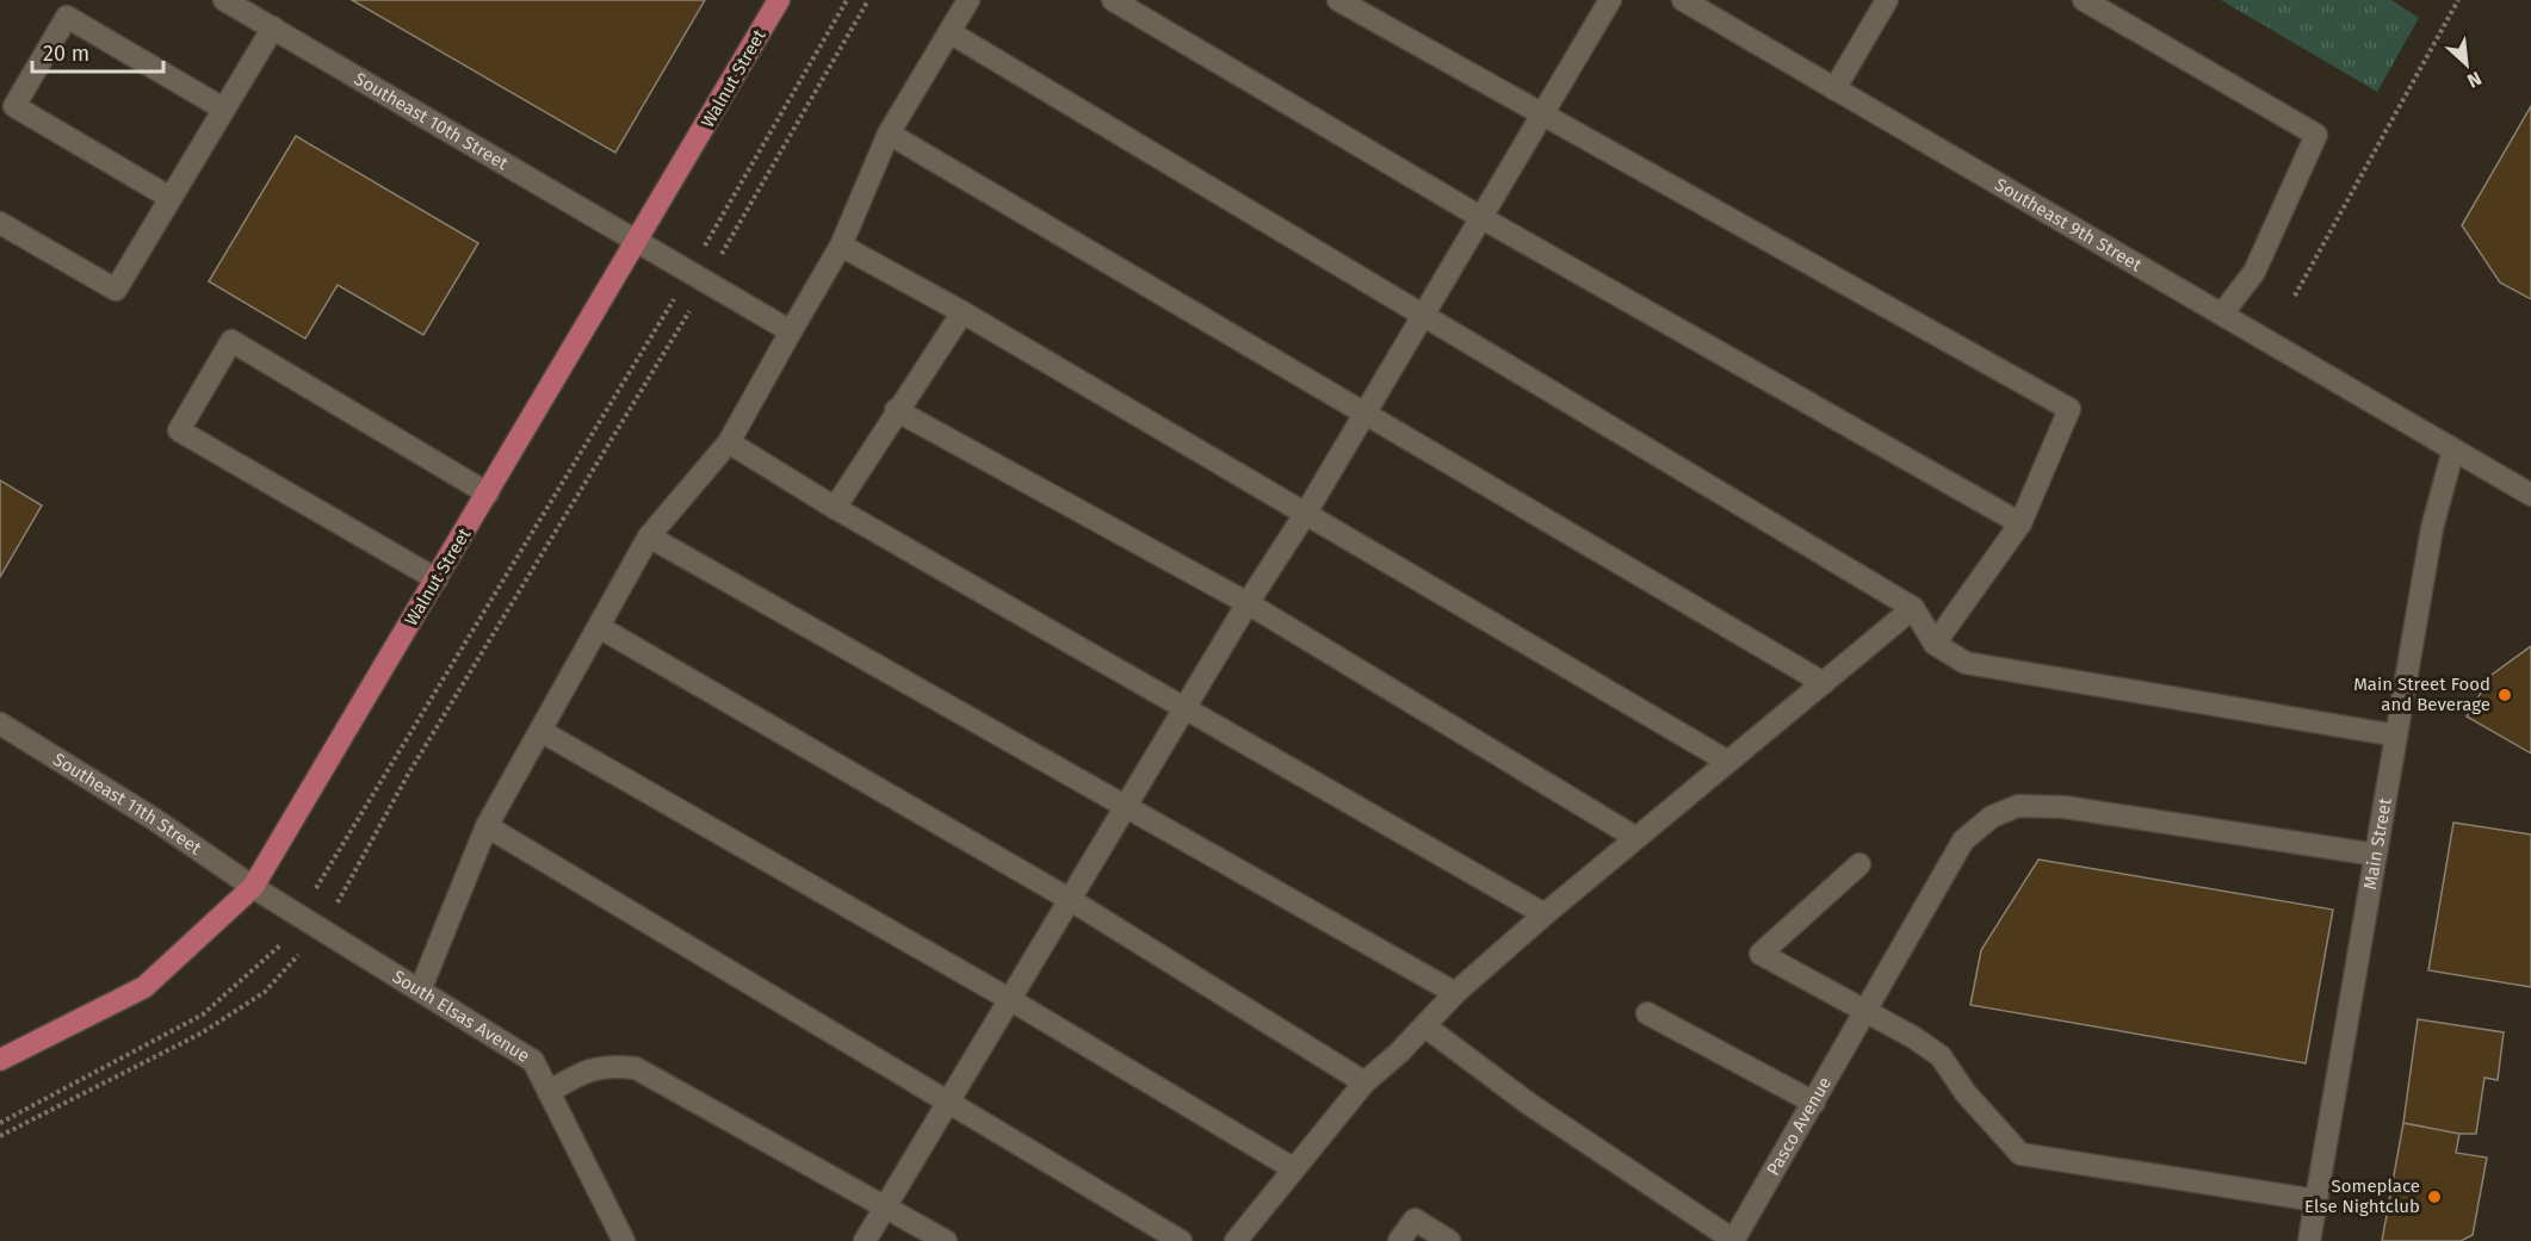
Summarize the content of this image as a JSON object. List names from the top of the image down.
{
  "streets": {
    "main road": ["Walnut Street"],
    "street": [
      "Southeast 10th Street",
      "Southeast 9th Street",
      "Southeast 11th Street",
      "Main Street",
      "South Elsas Avenue",
      "Pasco Avenue"
    ]
  },
  "crossings": [
    ["Walnut Street", "Southeast 10th Street"],
    ["Walnut Street", "Southeast 11th Street"],
    ["Walnut Street", "South Elsas Avenue"],
    ["Southeast 9th Street", "Main Street"],
    ["Southeast 11th Street", "South Elsas Avenue"],
    ["Main Street", "Pasco Avenue"]
  ],
  "places": ["Main Street Food and Beverage", "Someplace Else Nightclub"],
  "scale_bar": "20 m",
  "north": "bottom right"
}
